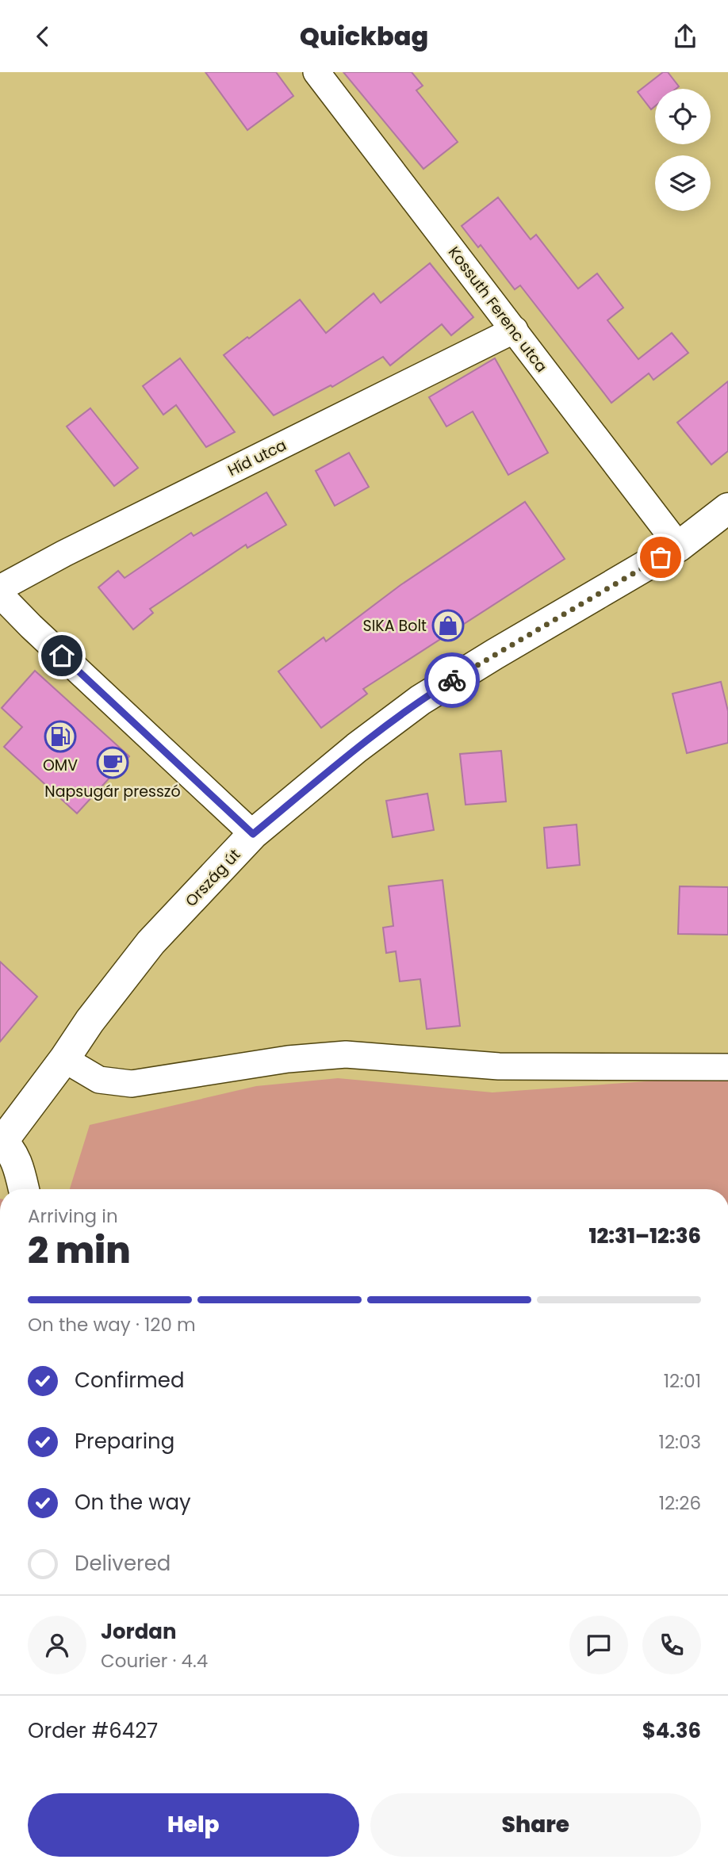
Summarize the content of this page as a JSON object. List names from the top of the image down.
{
  "streets": {
    "main road": ["Ország út"],
    "street": ["Kossuth Ferenc utca", "Híd utca"]
  },
  "crossings": [
    ["Kossuth Ferenc utca", "Híd utca"],
    ["Kossuth Ferenc utca", "Ország út"]
  ],
  "places": {
    "shop": ["SIKA Bolt"],
    "fuel station": ["OMV"],
    "cafe": ["Napsugár presszó"]
  },
  "page": {
    "header": "Quickbag",
    "heading": ["2 min", "Arriving in", "12:31–12:36"],
    "panel": [
      "Jordan",
      "Courier · 4.4",
      "Order #6427",
      "$4.36"
    ],
    "bar": "On the way · 120 m",
    "list": [
      ["Confirmed", "12:01"],
      ["Preparing", "12:03"],
      ["On the way", "12:26"],
      "Delivered"
    ],
    "buttons": ["Help", "Share"]
  }
}
